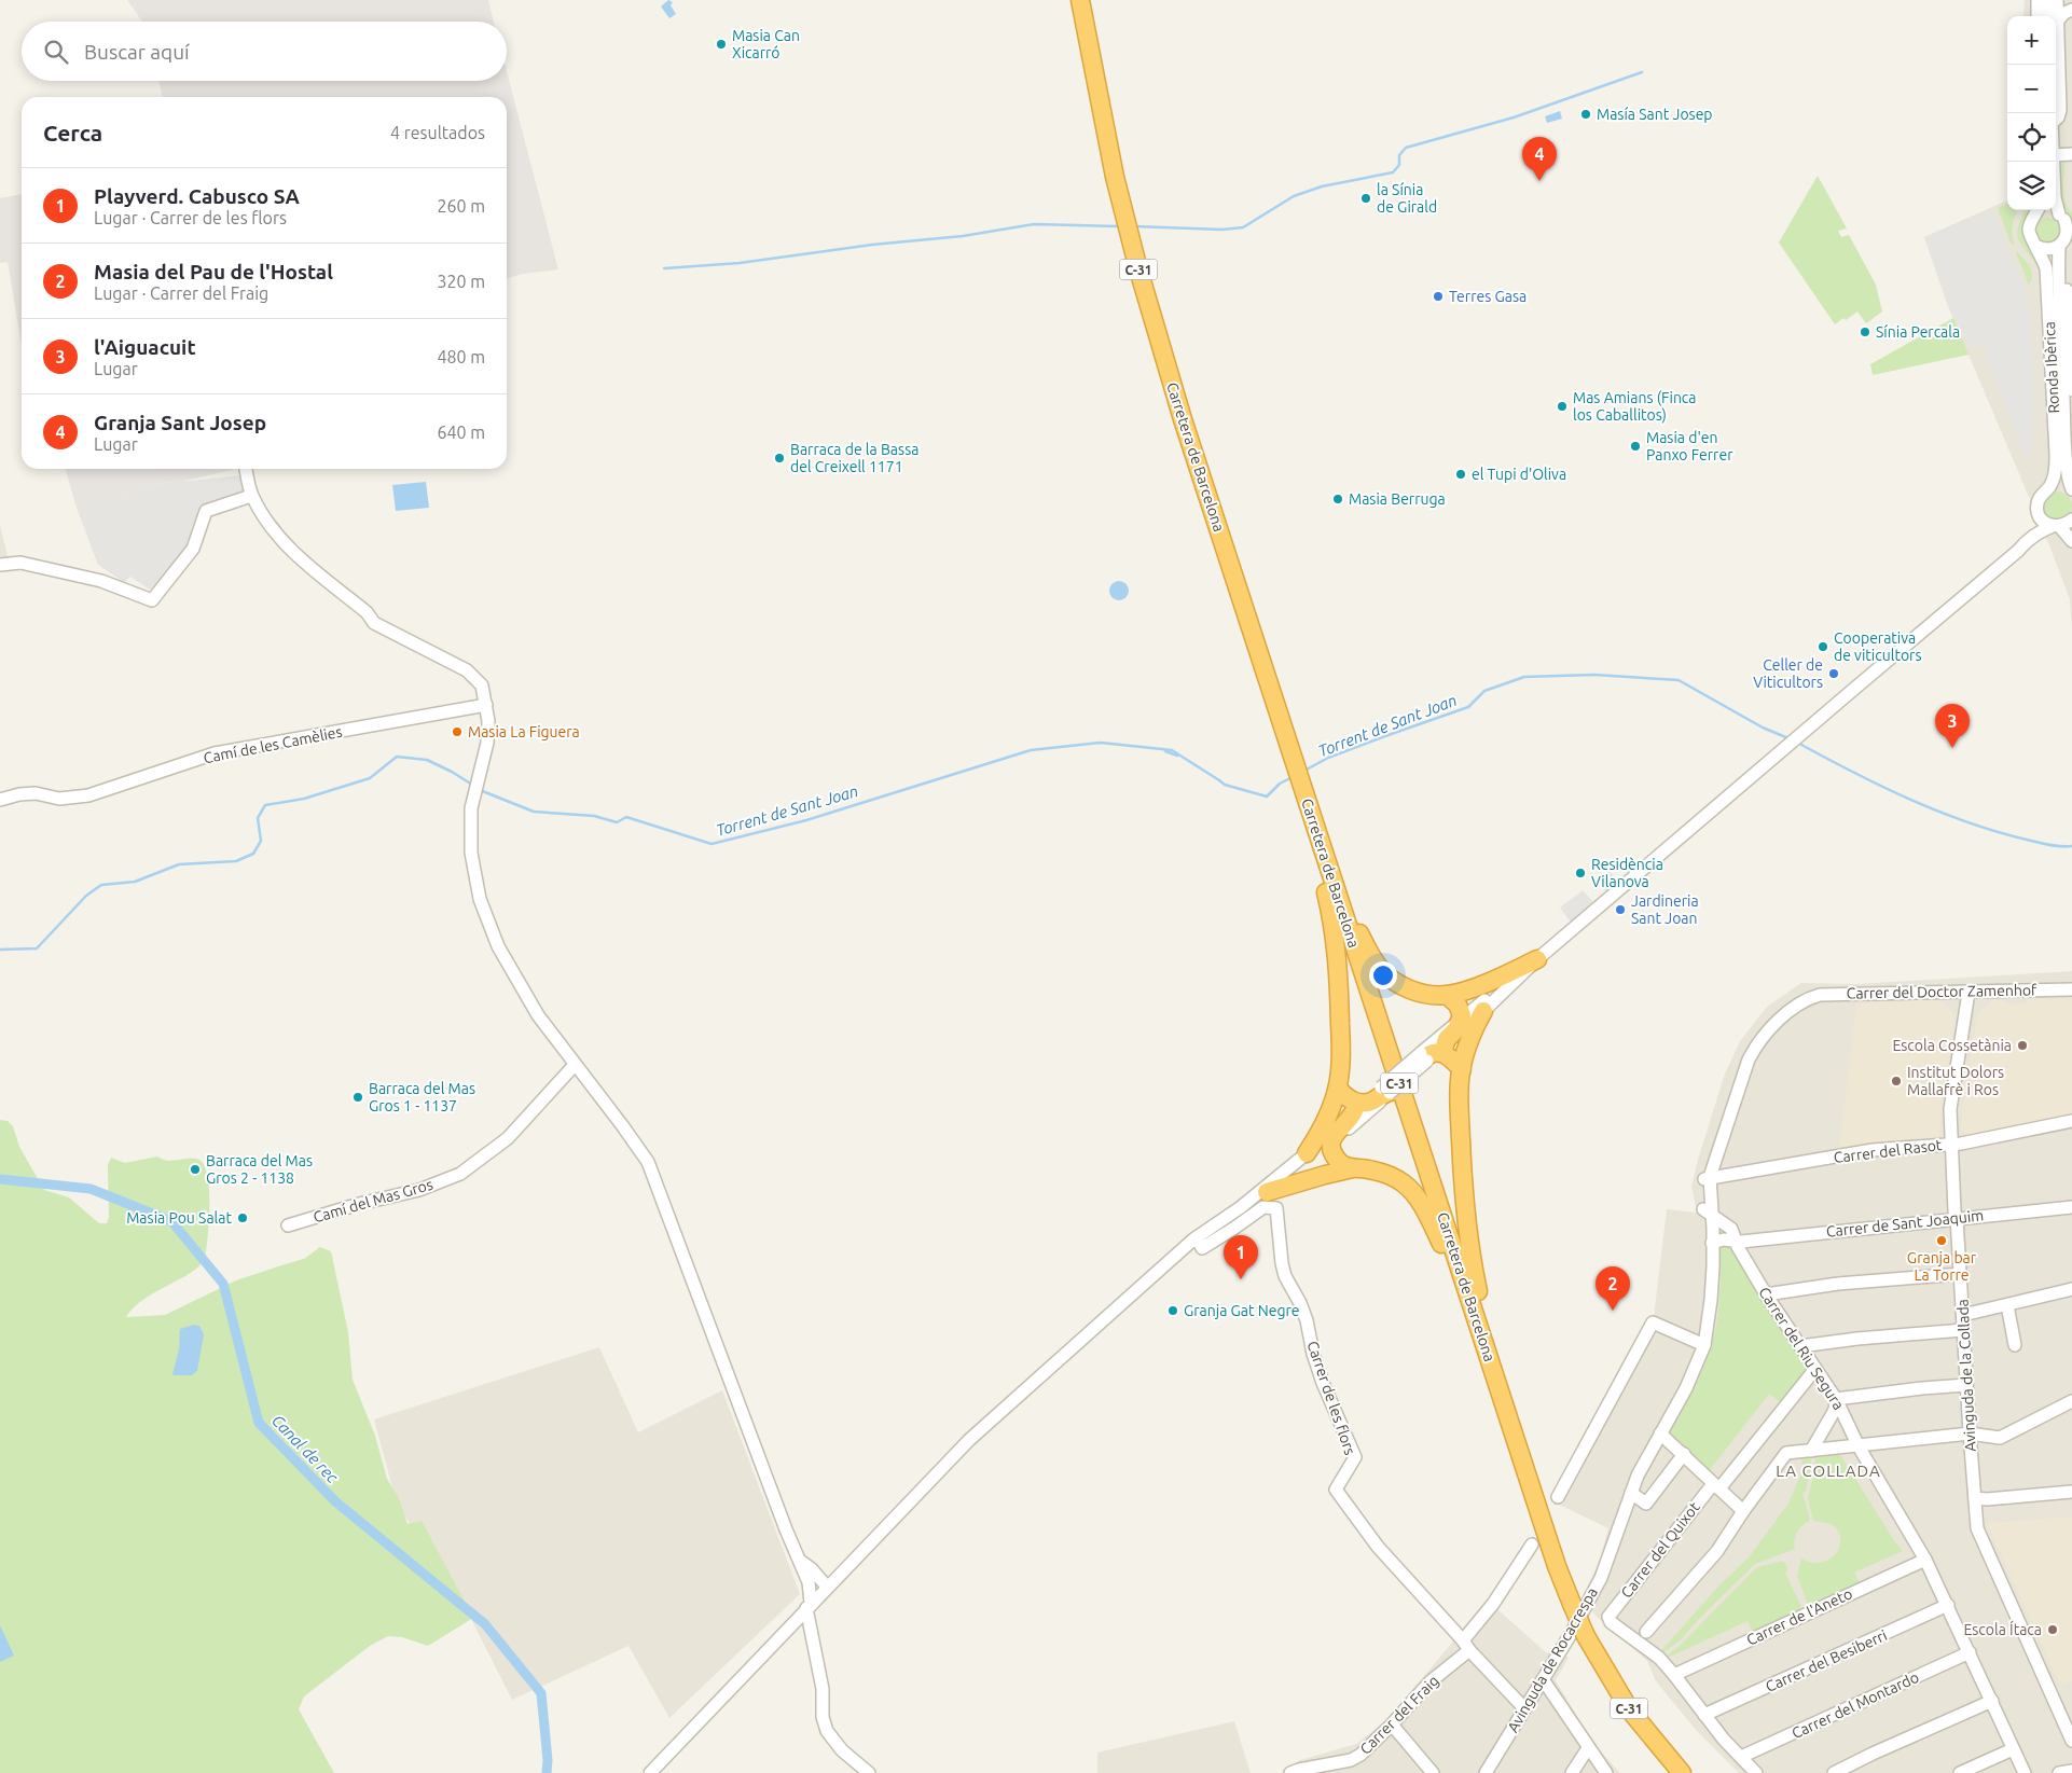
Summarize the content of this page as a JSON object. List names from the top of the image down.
{
  "streets": {
    "highway": ["C-31", "Carretera de Barcelona"],
    "street": [
      "Ronda Ibèrica",
      "Camí de les Camèlies",
      "Carrer del Doctor Zamenhof",
      "Carrer del Rasot",
      "Camí del Mas Gros",
      "Carrer de Sant Joaquim",
      "Carrer del Riu Segura",
      "Avinguda de la Collada",
      "Carrer de les flors",
      "Carrer del Quixot",
      "Carrer de l'Aneto",
      "Avinguda de Rocacrespa",
      "Carrer del Besiberri",
      "Carrer del Montardo",
      "Carrer del Fraig"
    ]
  },
  "crossings": [
    ["Carrer del Doctor Zamenhof", "Avinguda de la Collada"],
    ["Carrer del Doctor Zamenhof", "Avinguda de Rocacrespa"],
    ["Carrer del Rasot", "Avinguda de la Collada"],
    ["Carrer del Rasot", "Avinguda de Rocacrespa"],
    ["Carrer de Sant Joaquim", "Carrer del Riu Segura"],
    ["Carrer de Sant Joaquim", "Avinguda de la Collada"],
    ["Carrer de Sant Joaquim", "Avinguda de Rocacrespa"],
    ["Carrer del Riu Segura", "Carrer del Quixot"],
    ["Carrer del Riu Segura", "Carrer de l'Aneto"],
    ["Carrer del Riu Segura", "Avinguda de Rocacrespa"],
    ["Carrer del Riu Segura", "Carrer del Besiberri"],
    ["Carrer del Riu Segura", "Carrer del Montardo"],
    ["Carrer de les flors", "Carrer del Fraig"],
    ["Carrer del Quixot", "Carrer de l'Aneto"]
  ],
  "districts": ["LA COLLADA"],
  "water": ["Torrent de Sant Joan", "Canal de rec"],
  "places": [
    "Masia Can Xicarró",
    "Masía Sant Josep",
    "la Sínia de Girald",
    "Terres Gasa",
    "Sínia Percala",
    "Mas Amians (Finca los Caballitos)",
    "Masia d'en Panxo Ferrer",
    "Barraca de la Bassa del Creixell 1171",
    "el Tupi d'Oliva",
    "Masia Berruga",
    "Cooperativa de viticultors",
    "Celler de Viticultors",
    "Masia La Figuera",
    "Residència Vilanova",
    "Jardineria Sant Joan",
    "Escola Cossetània",
    "Institut Dolors Mallafrè i Ros",
    "Barraca del Mas Gros 1 - 1137",
    "Barraca del Mas Gros 2 - 1138",
    "Masia Pou Salat",
    "Granja bar La Torre",
    "Granja Gat Negre",
    "Escola Ítaca"
  ],
  "page": {
    "map_buttons": ["+", "−"],
    "search": "Buscar aquí",
    "heading": ["Cerca", "4 resultados"],
    "pins": [
      "4",
      "3",
      "1",
      "2"
    ],
    "list": [
      {
        "mark": "1",
        "name": "Playverd. Cabusco SA",
        "note": "Lugar · Carrer de les flors",
        "value": "260 m"
      },
      {
        "mark": "2",
        "name": "Masia del Pau de l'Hostal",
        "note": "Lugar · Carrer del Fraig",
        "value": "320 m"
      },
      {
        "mark": "3",
        "name": "l'Aiguacuit",
        "note": "Lugar",
        "value": "480 m"
      },
      {
        "mark": "4",
        "name": "Granja Sant Josep",
        "note": "Lugar",
        "value": "640 m"
      }
    ]
  }
}
